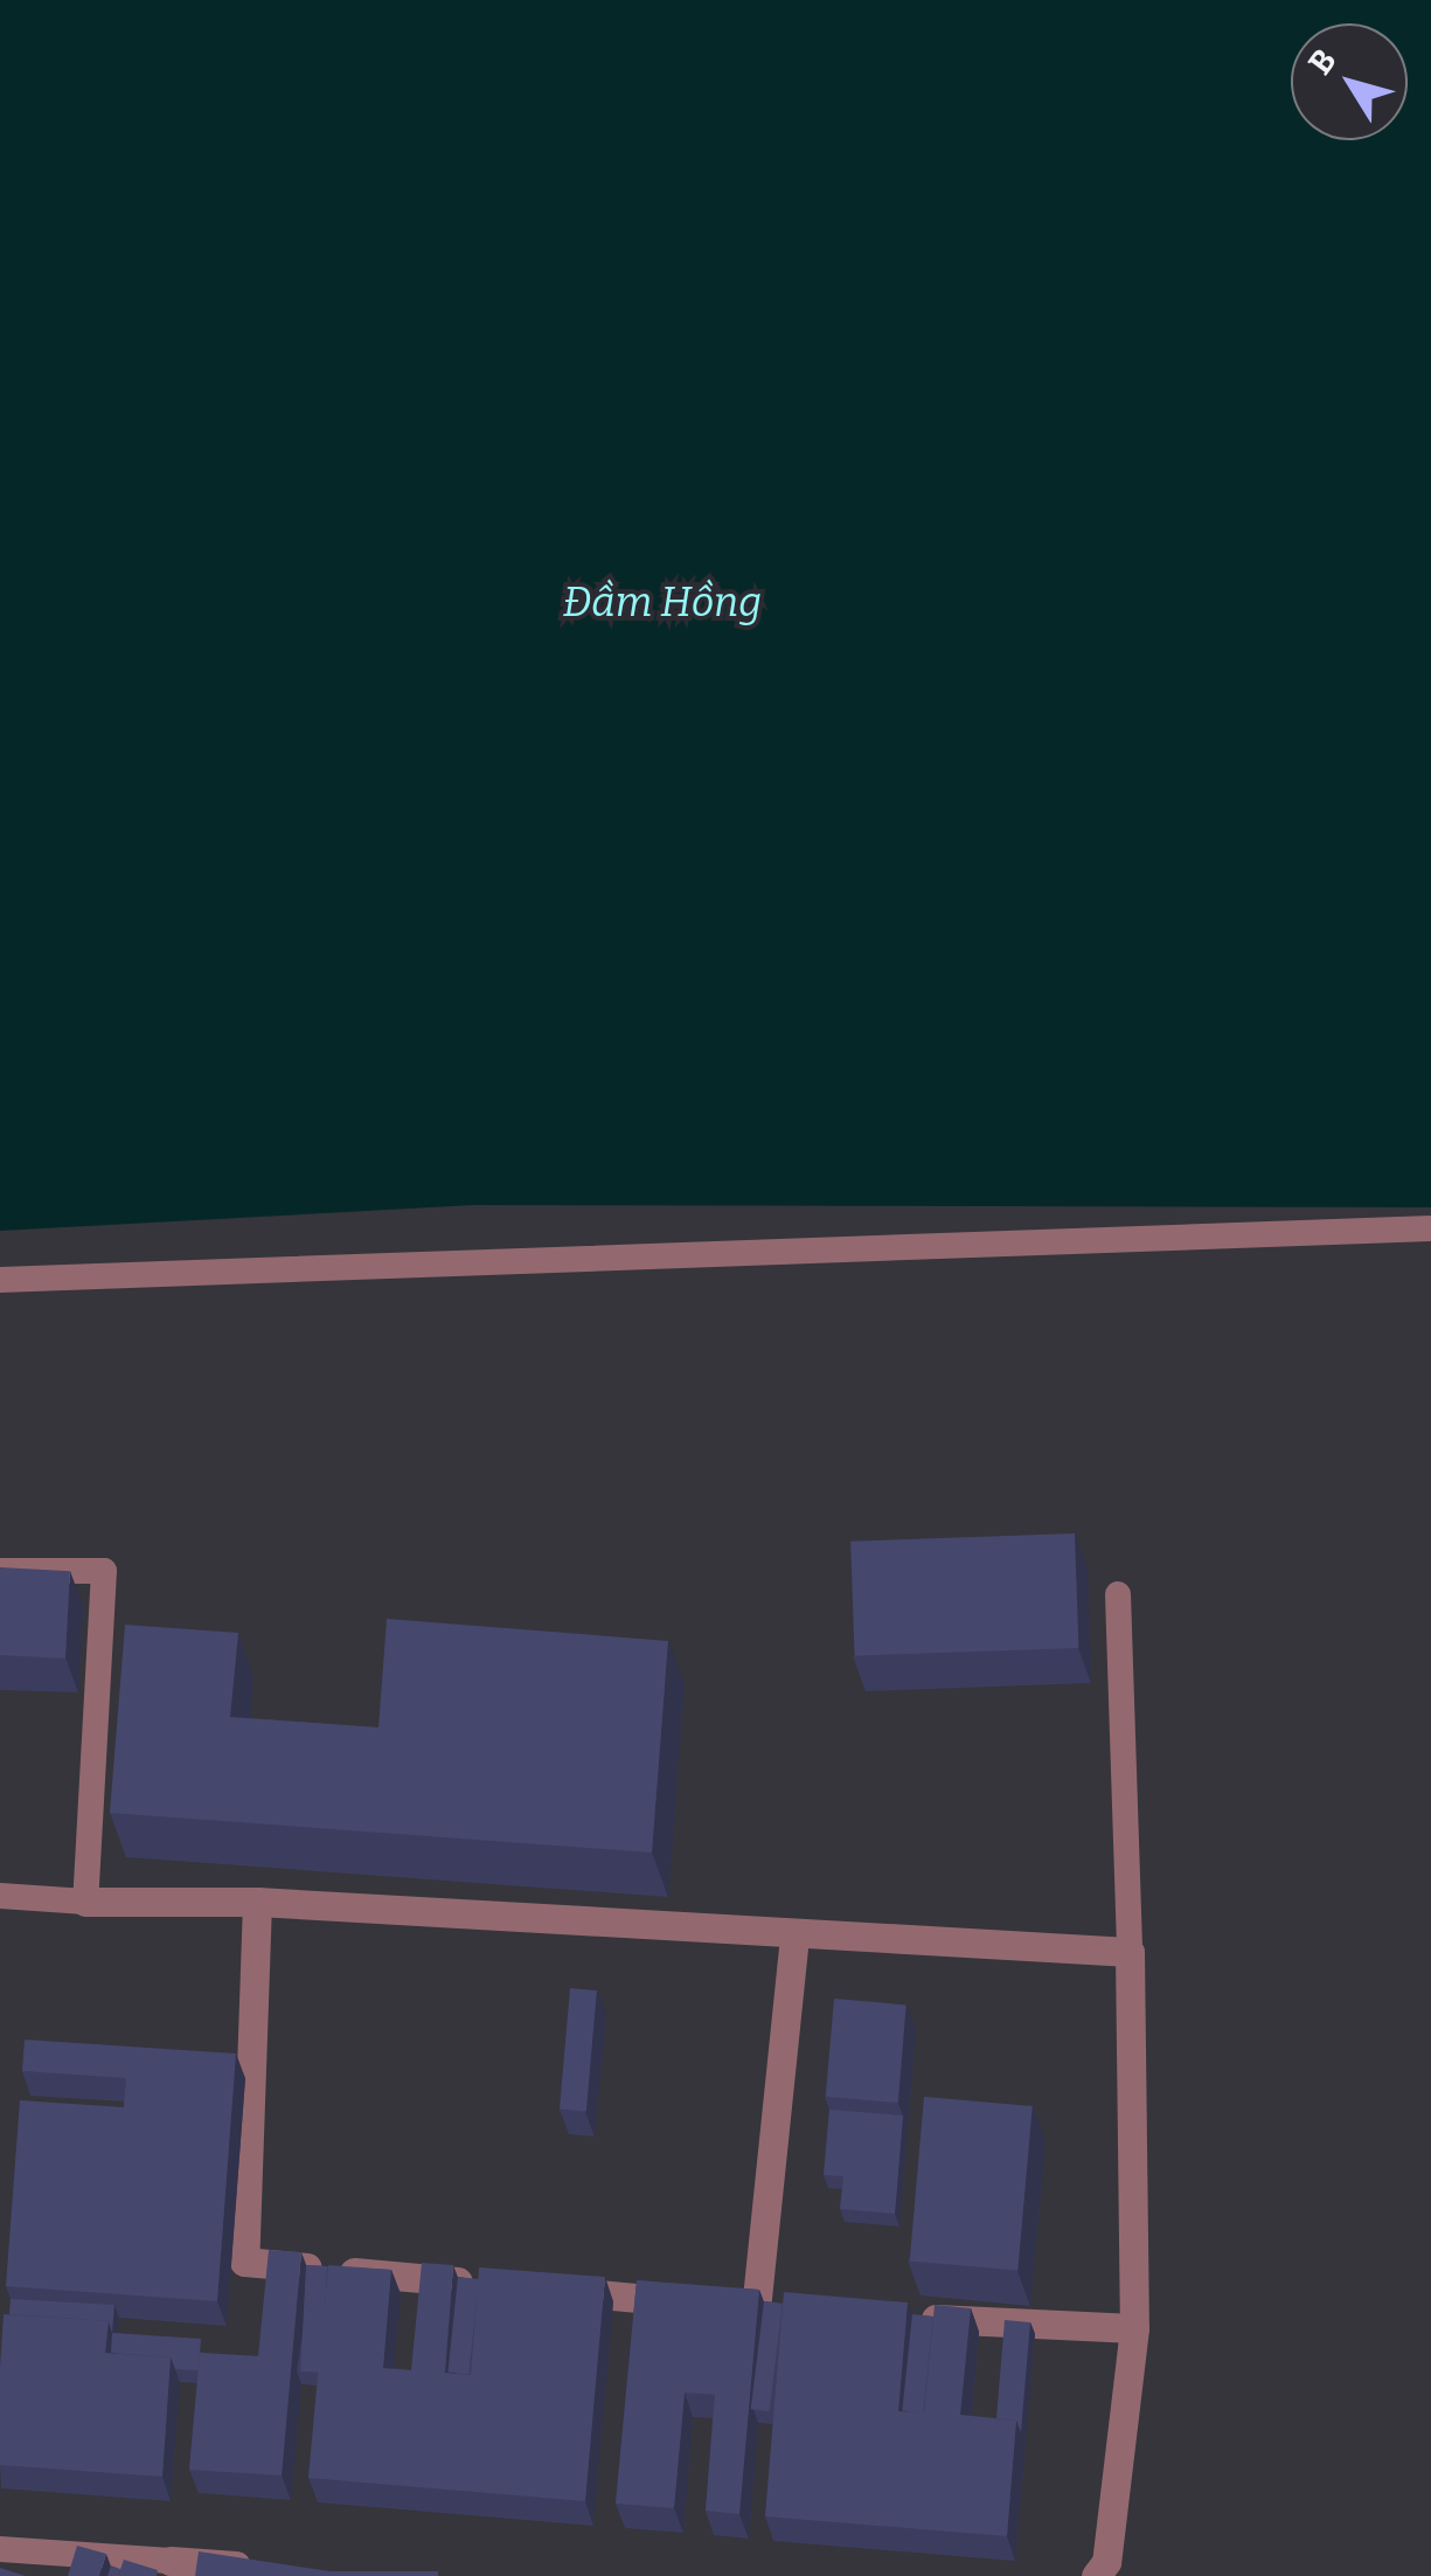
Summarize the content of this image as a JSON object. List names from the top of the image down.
{
  "water": ["Đầm Hồng"],
  "north": "top left"
}
